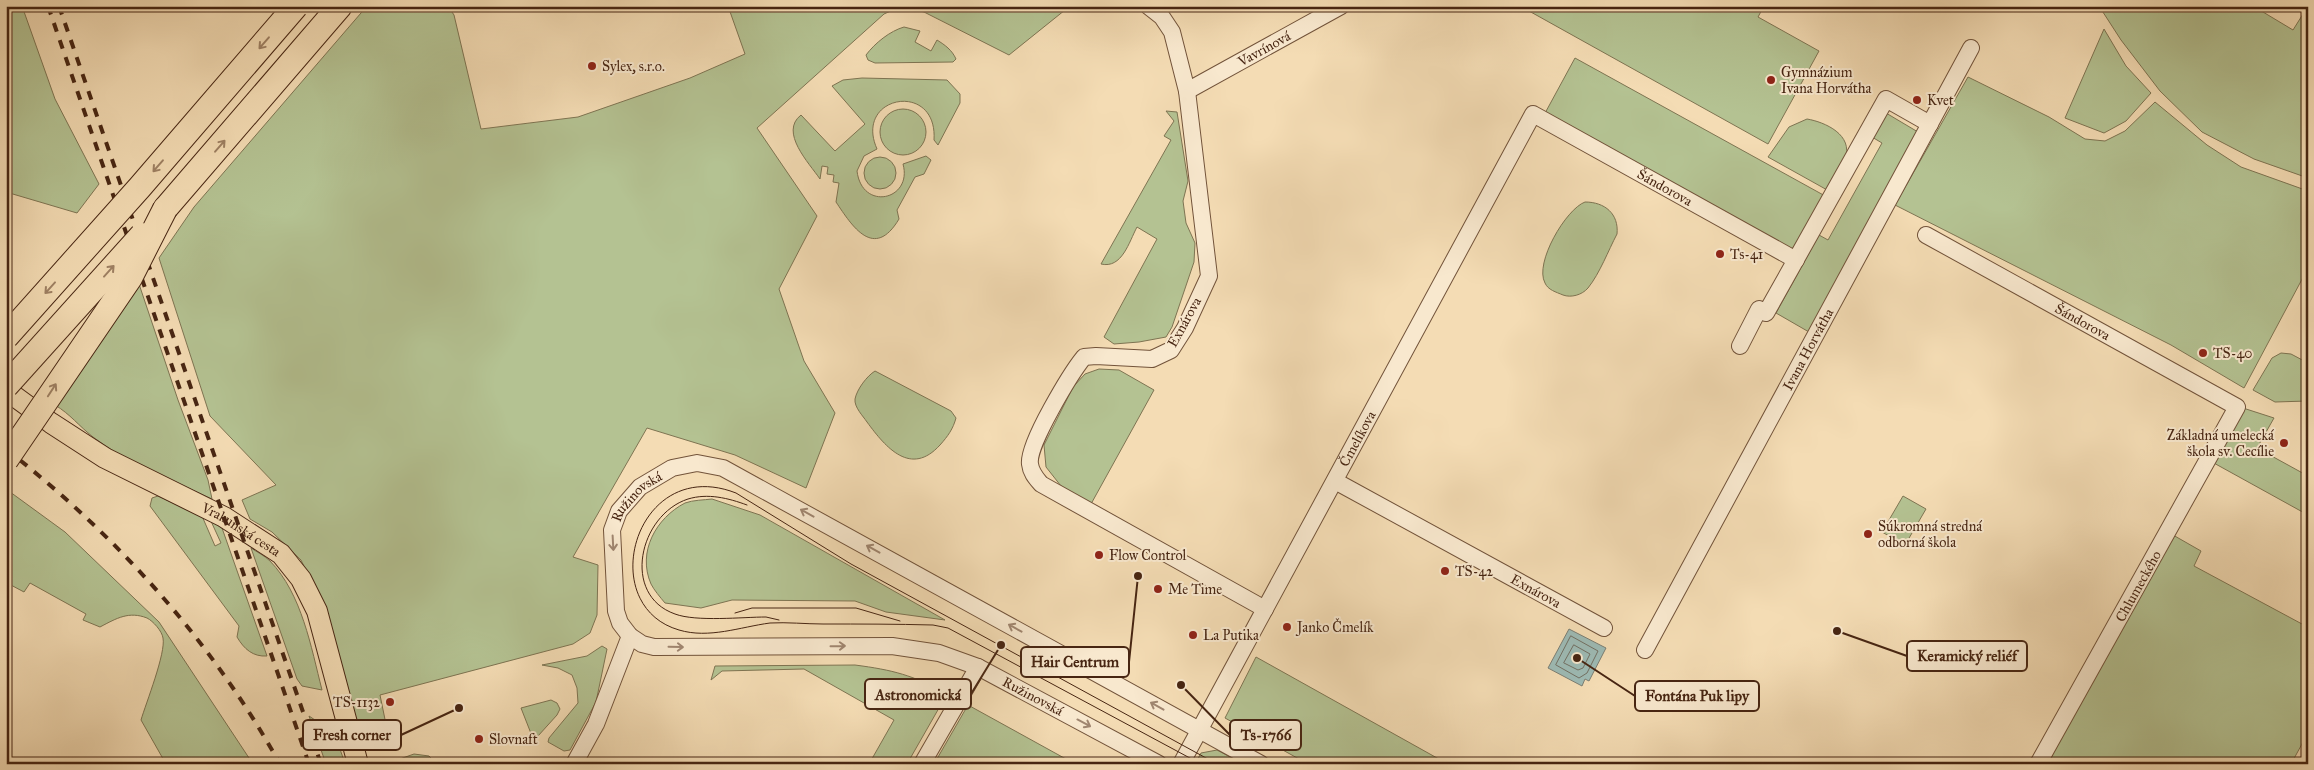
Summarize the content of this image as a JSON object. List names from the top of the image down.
{
  "streets": {
    "main road": ["Vrakunská cesta"],
    "street": [
      "Vavrínová",
      "Šándorova",
      "Exnárova",
      "Ivana Horvátha",
      "Čmelíkova",
      "Ružinovská",
      "Chlumeckého"
    ]
  },
  "crossings": [
    ["Vavrínová", "Exnárova"],
    ["Šándorova", "Čmelíkova"],
    ["Šándorova", "Chlumeckého"],
    ["Exnárova", "Čmelíkova"],
    ["Čmelíkova", "Ružinovská"]
  ],
  "places": [
    "Sylex, s.r.o.",
    "Gymnázium Ivana Horvátha",
    "Kvet",
    "Ts-41",
    "TS-40",
    "Základná umelecká škola sv. Cecílie",
    "Súkromná stredná odborná škola",
    "Flow Control",
    "TS-42",
    "Hair Centrum",
    "Me Time",
    "Janko Čmelík",
    "Keramický reliéf",
    "La Putika",
    "Astronomická",
    "Fontána Puk lipy",
    "Ts-1766",
    "TS-1132",
    "Fresh corner",
    "Slovnaft"
  ]
}
